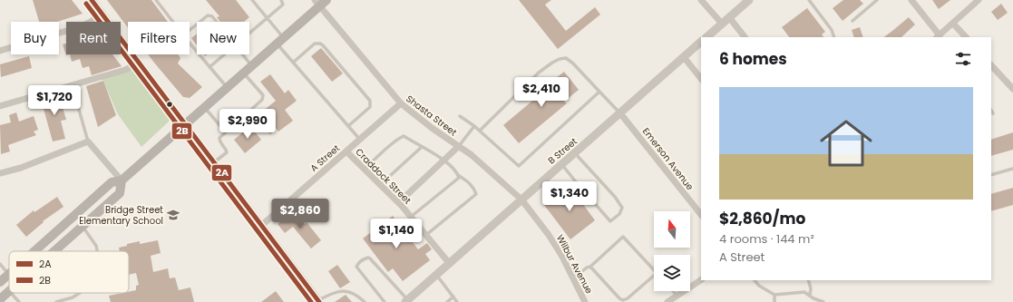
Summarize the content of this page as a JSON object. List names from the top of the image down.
{
  "streets": {
    "street": [
      "Shasta Street",
      "B Street",
      "A Street",
      "Emerson Avenue",
      "Craddock Street",
      "Wilbur Avenue"
    ]
  },
  "crossings": [
    ["Shasta Street", "B Street"],
    ["Shasta Street", "A Street"],
    ["Shasta Street", "Wilbur Avenue"],
    ["B Street", "Emerson Avenue"],
    ["B Street", "Craddock Street"],
    ["B Street", "Wilbur Avenue"],
    ["A Street", "Craddock Street"]
  ],
  "places": {
    "school or university": ["Bridge Street Elementary School"]
  },
  "lines": ["transit line 2A", "transit line 2B"],
  "legend": ["2A", "2B"],
  "north": "top",
  "page": {
    "chip": [
      "Buy",
      "Rent",
      "Filters",
      "New"
    ],
    "heading": "6 homes",
    "price": [
      "$2,410",
      "$1,720",
      "$2,990",
      "$1,340",
      "$2,860",
      "$1,140"
    ],
    "list": [
      {
        "name": "$2,860/mo",
        "note": "4 rooms · 144 m² · A Street"
      }
    ]
  }
}
